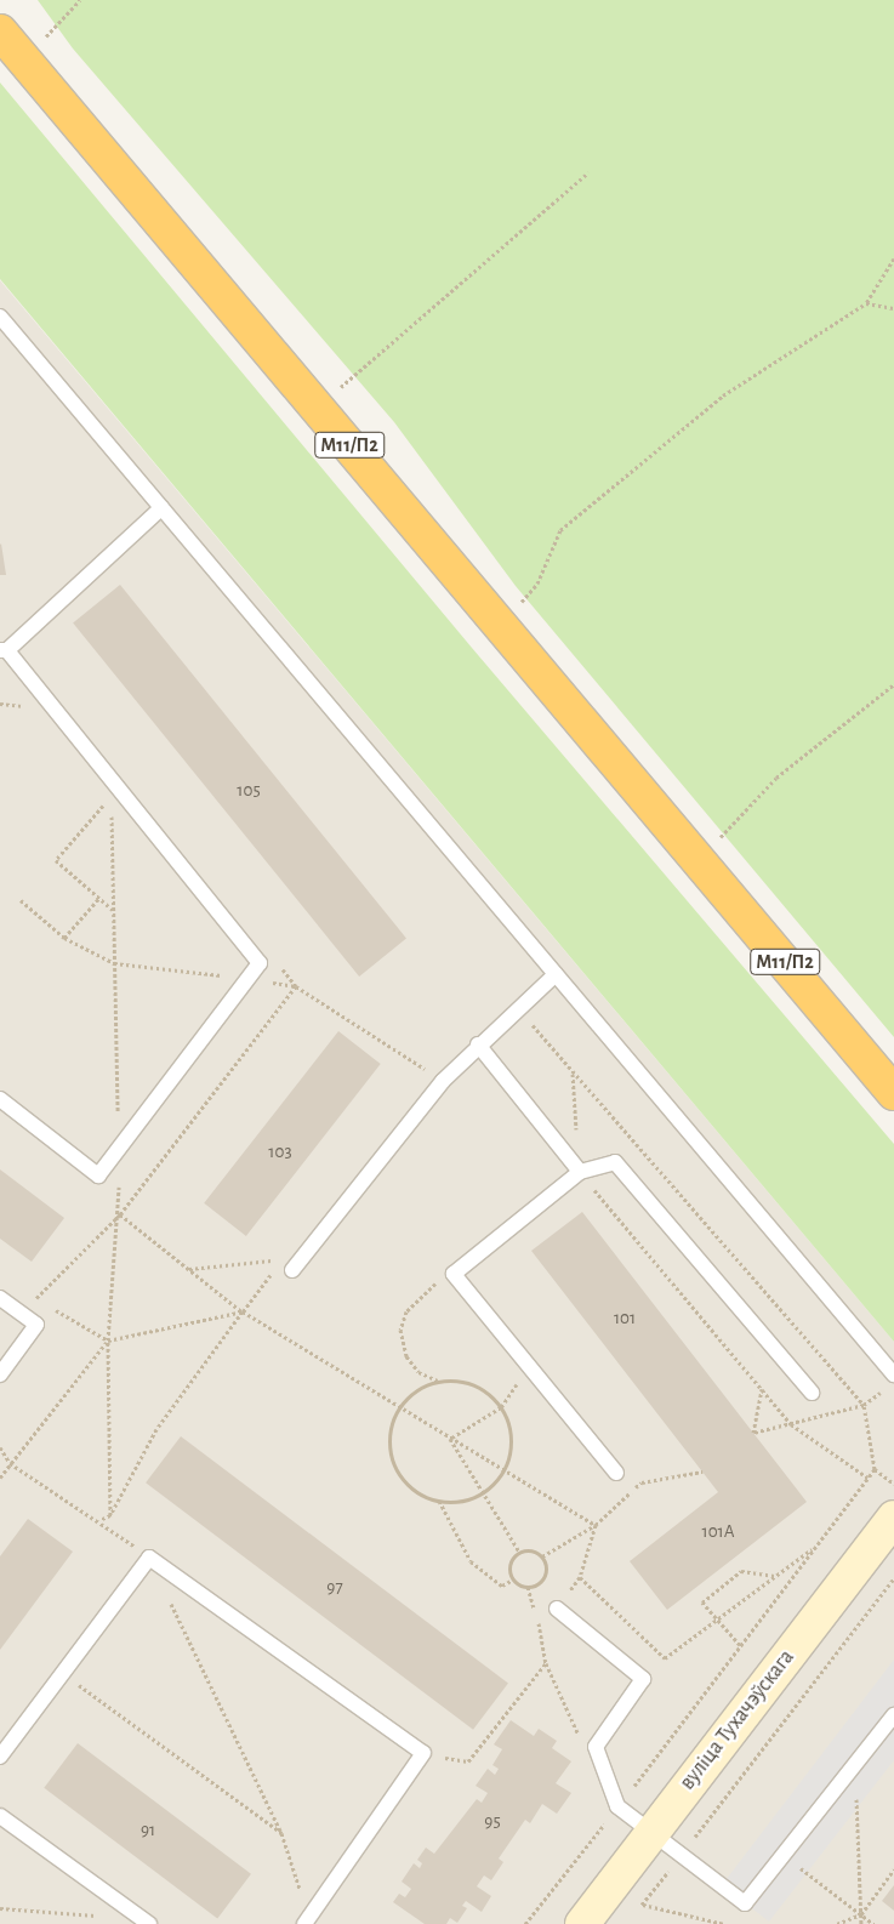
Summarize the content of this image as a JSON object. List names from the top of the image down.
{
  "streets": {
    "highway": ["М11/П2"],
    "street": ["вуліца Тухачэўскага"]
  },
  "house_numbers": [
    "105",
    "103",
    "101",
    "101А",
    "97",
    "95",
    "91"
  ]
}
